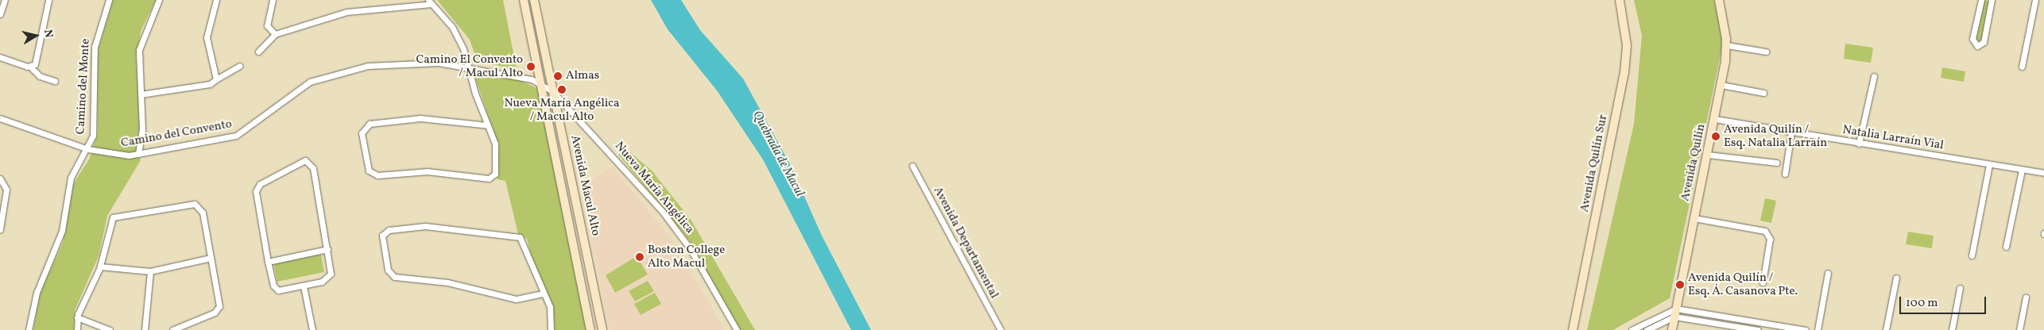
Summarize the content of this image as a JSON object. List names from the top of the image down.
{
  "streets": {
    "street": [
      "Camino del Monte",
      "Camino del Convento",
      "Natalia Larraín Vial",
      "Avenida Quilín",
      "Avenida Quilín Sur",
      "Avenida Macul Alto",
      "Nueva María Angélica",
      "Avenida Departamental"
    ]
  },
  "crossings": [
    ["Camino del Monte", "Camino del Convento"],
    ["Camino del Convento", "Avenida Macul Alto"],
    ["Camino del Convento", "Nueva María Angélica"],
    ["Natalia Larraín Vial", "Avenida Quilín"],
    ["Avenida Macul Alto", "Nueva María Angélica"]
  ],
  "water": ["Quebrada de Macul"],
  "places": [
    "Camino El Convento / Macul Alto",
    "Almas",
    "Nueva María Angélica / Macul Alto",
    "Avenida Quilín / Esq. Natalia Larraín",
    "Boston College Alto Macul",
    "Avenida Quilín / Esq. Á. Casanova Pte."
  ],
  "scale_bar": "100 m",
  "north": "right"
}
